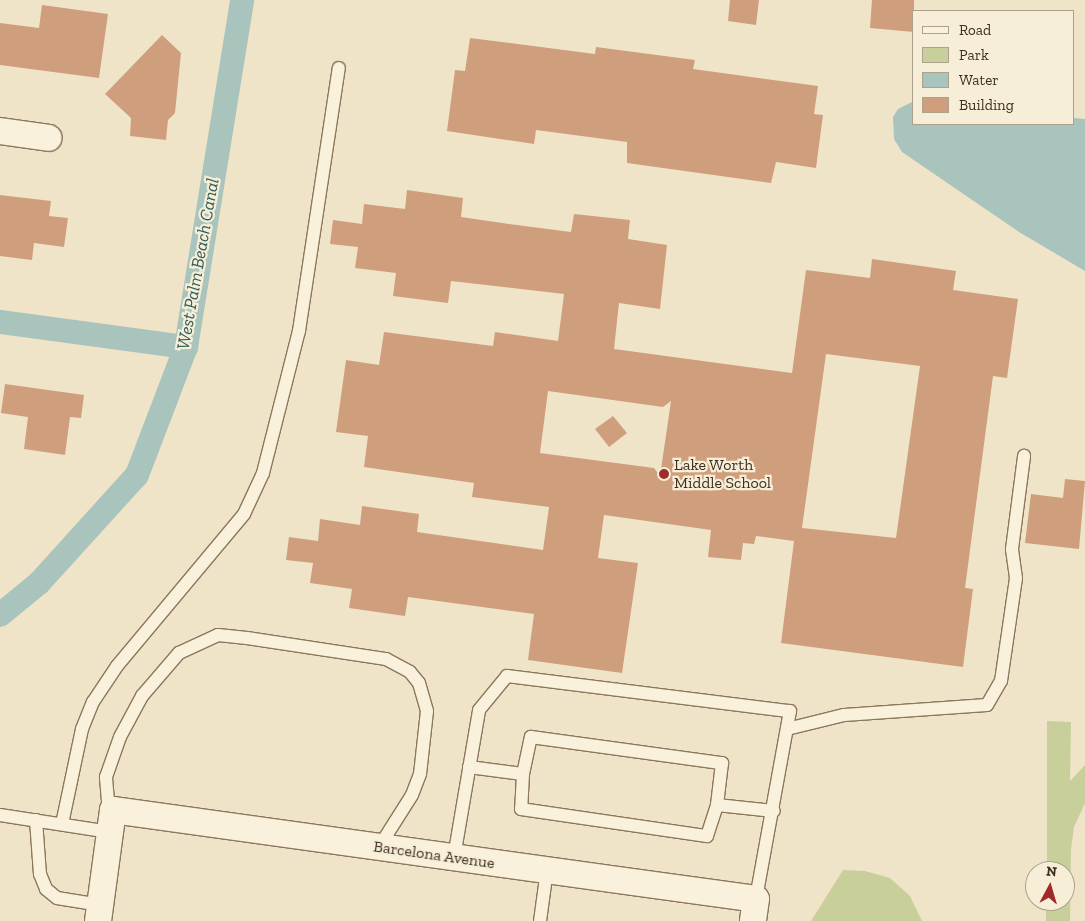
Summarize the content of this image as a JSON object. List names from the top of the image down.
{
  "streets": {
    "street": ["Barcelona Avenue"]
  },
  "water": ["West Palm Beach Canal"],
  "places": ["Lake Worth Middle School"],
  "legend": [
    "Road",
    "Park",
    "Water",
    "Building"
  ],
  "north": "top"
}
